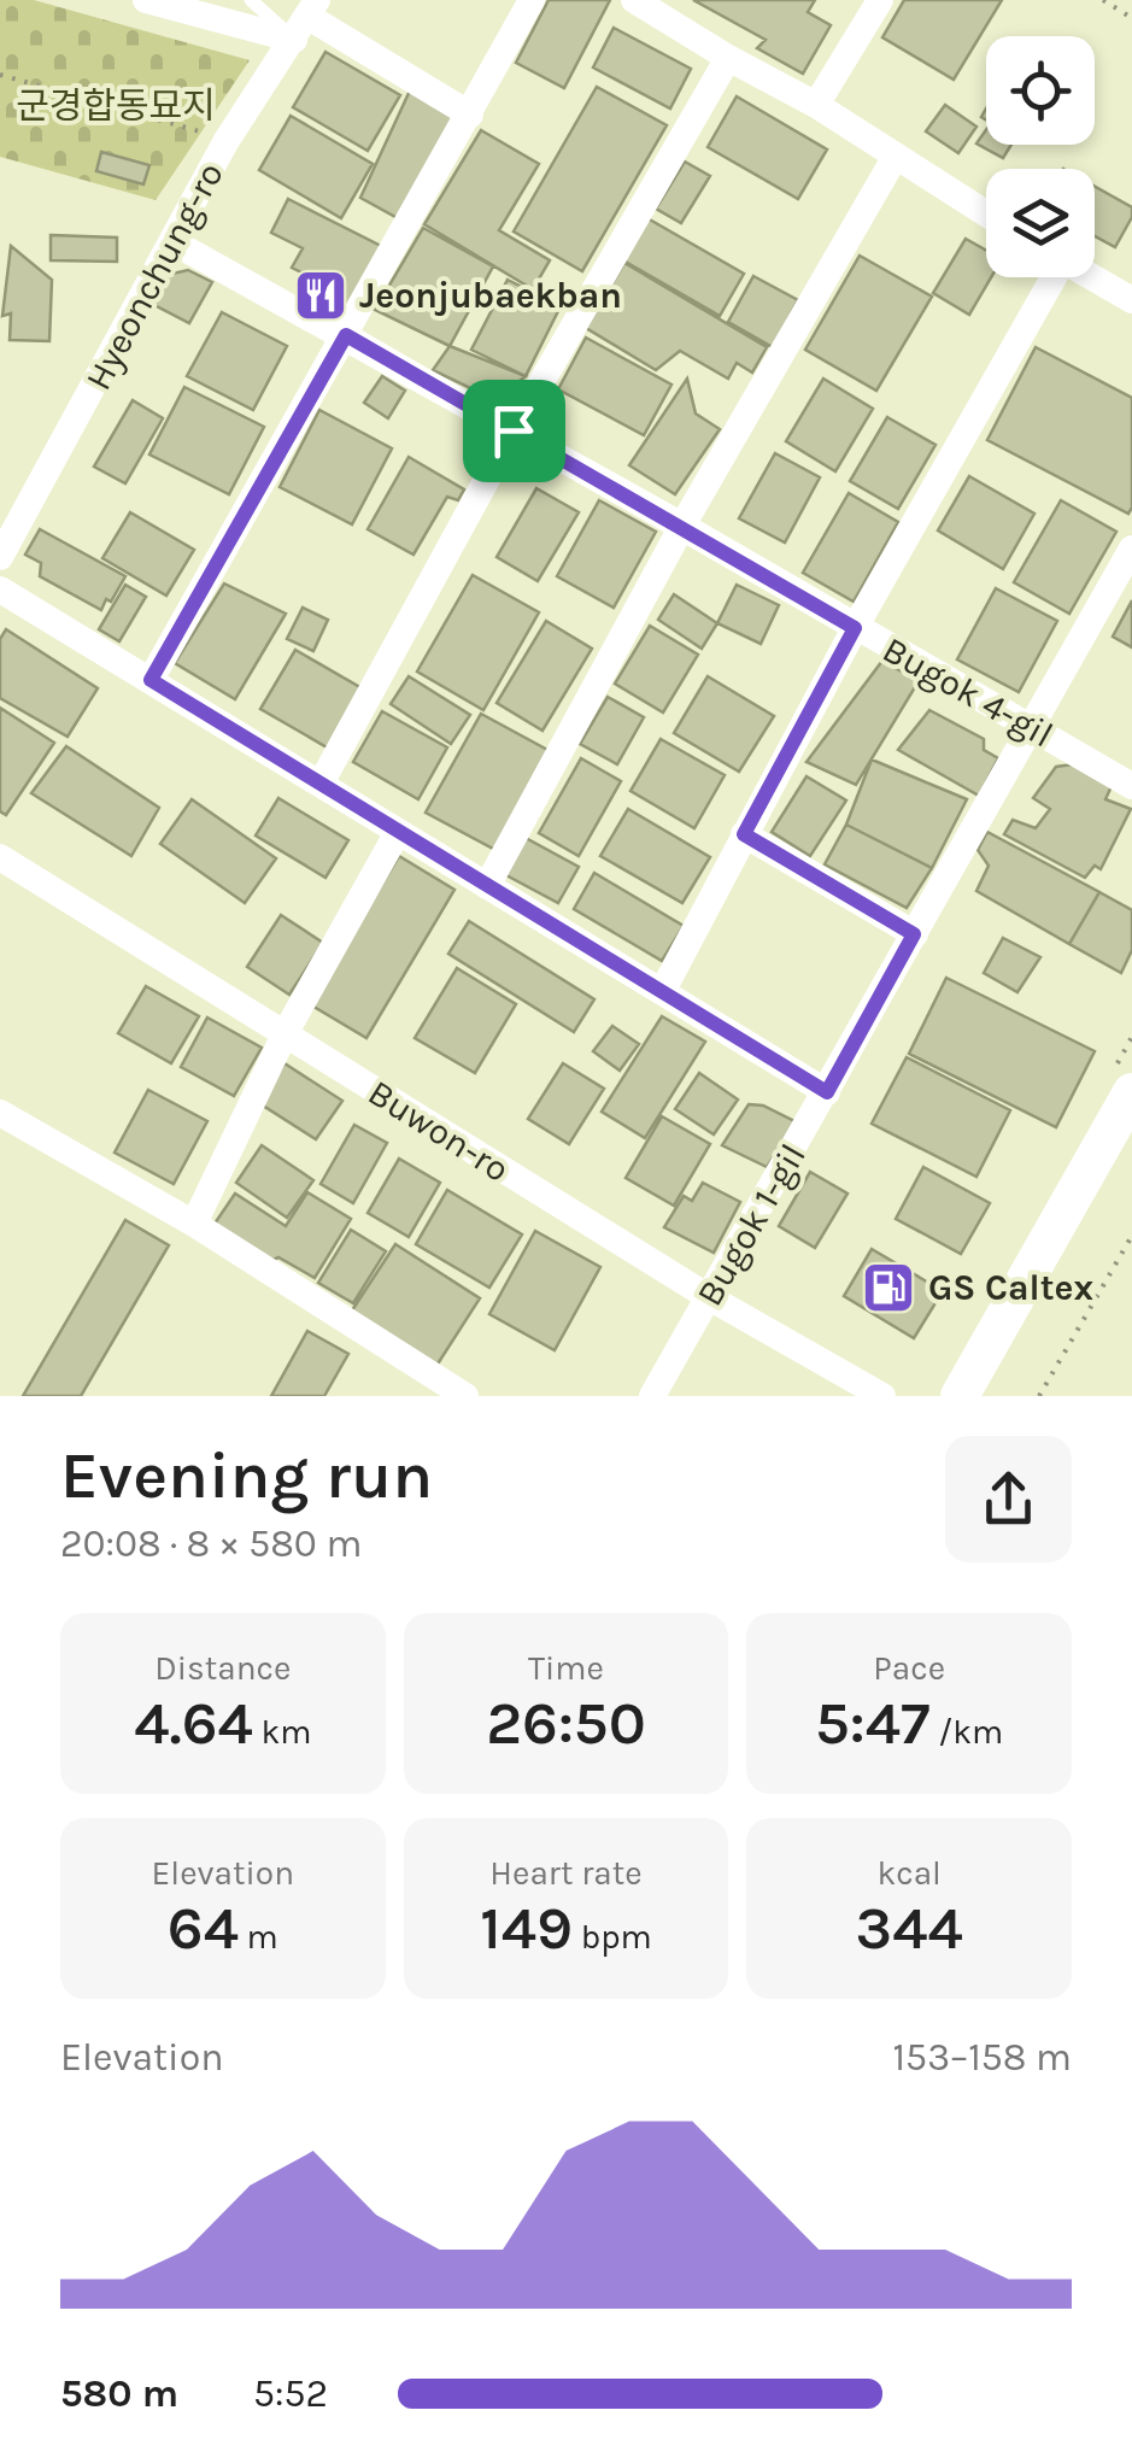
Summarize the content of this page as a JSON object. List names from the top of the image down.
{
  "streets": {
    "street": [
      "Hyeonchung-ro",
      "Bugok 4-gil",
      "Buwon-ro",
      "Bugok 1-gil"
    ]
  },
  "crossings": [
    ["Hyeonchung-ro", "Bugok 4-gil"],
    ["Bugok 4-gil", "Bugok 1-gil"],
    ["Buwon-ro", "Bugok 1-gil"]
  ],
  "parks": ["군경합동묘지"],
  "places": {
    "restaurant": ["Jeonjubaekban"],
    "fuel station": ["GS Caltex"]
  },
  "page": {
    "heading": ["Evening run", "20:08 · 8 × 580 m"],
    "stats": [
      ["Distance", "4.64 km"],
      ["Time", "26:50"],
      ["Pace", "5:47 /km"],
      ["Elevation", "64 m"],
      ["Heart rate", "149 bpm"],
      ["kcal", "344"]
    ],
    "chart": ["Elevation", "153–158 m"],
    "list": [
      {
        "name": "580 m",
        "note": "5:52"
      }
    ]
  }
}
